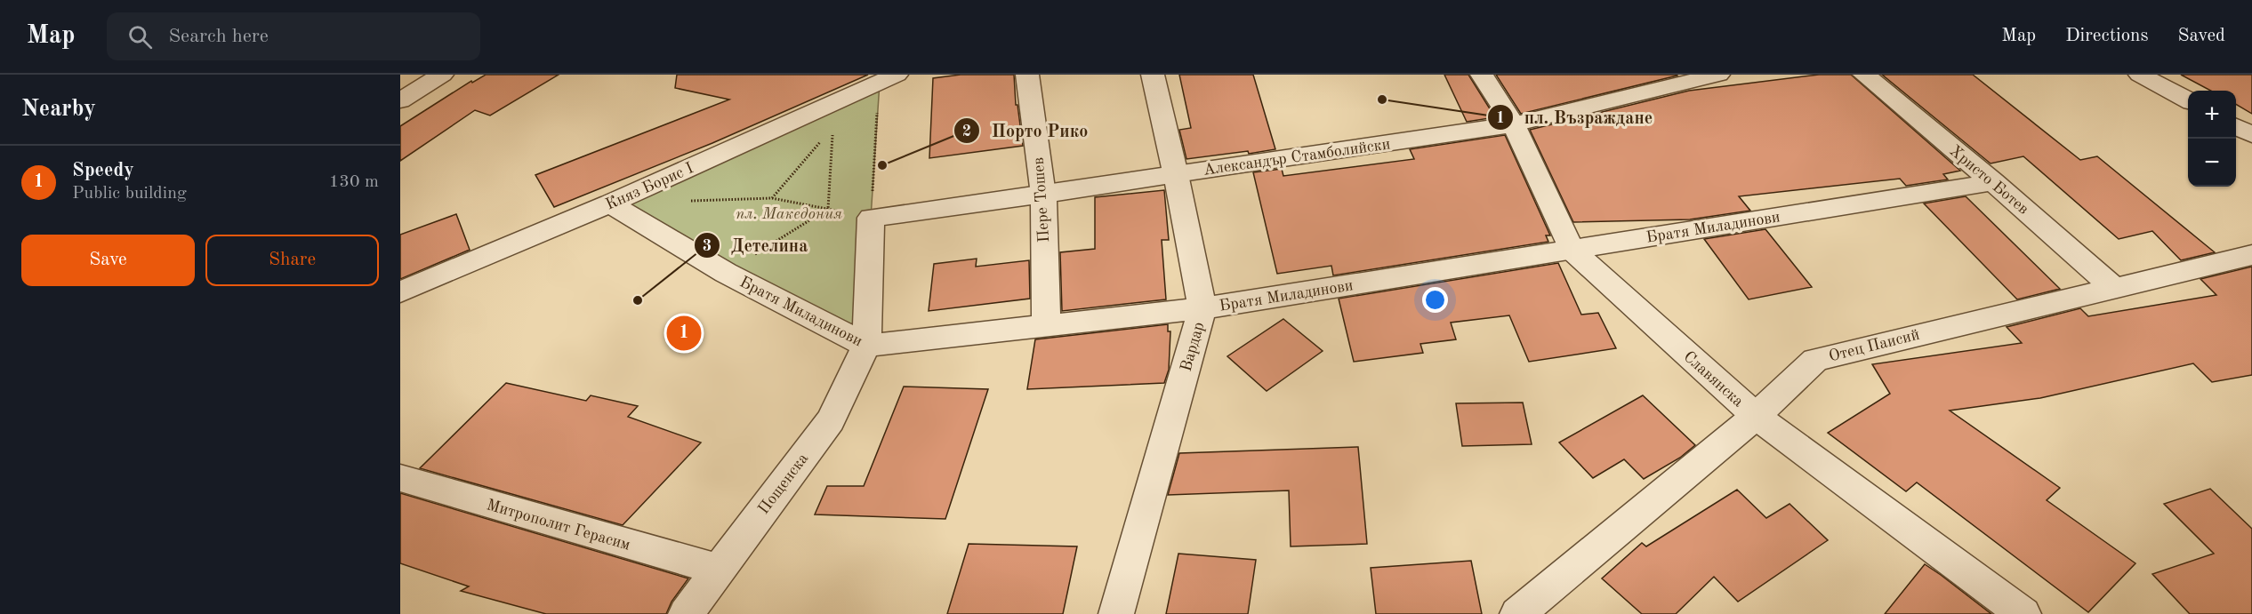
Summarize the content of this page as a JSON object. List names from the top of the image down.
{
  "streets": {
    "street": [
      "Александър Стамболийски",
      "Христо Ботев",
      "Княз Борис I",
      "Пере Тошев",
      "Братя Миладинови",
      "Отец Паисий",
      "Вардар",
      "Славянска",
      "Пощенска",
      "Митрополит Герасим"
    ]
  },
  "crossings": [
    ["Александър Стамболийски", "Пере Тошев"],
    ["Александър Стамболийски", "Вардар"],
    ["Александър Стамболийски", "Славянска"],
    ["Христо Ботев", "Братя Миладинови"],
    ["Христо Ботев", "Отец Паисий"],
    ["Княз Борис I", "Братя Миладинови"],
    ["Пере Тошев", "Братя Миладинови"],
    ["Братя Миладинови", "Вардар"],
    ["Братя Миладинови", "Славянска"],
    ["Братя Миладинови", "Пощенска"],
    ["Отец Паисий", "Славянска"],
    ["Пощенска", "Митрополит Герасим"]
  ],
  "parks": ["пл. Македония"],
  "places": ["пл. Възраждане", "Порто Рико", "Детелина"],
  "page": {
    "header": "Map",
    "search": "Search here",
    "nav": ["Map", "Directions", "Saved"],
    "heading": "Nearby",
    "map_buttons": ["+", "−"],
    "list": [
      {
        "mark": "1",
        "name": "Speedy",
        "note": "Public building",
        "value": "130 m"
      }
    ],
    "buttons": ["Save", "Share"],
    "pins": "1"
  }
}
